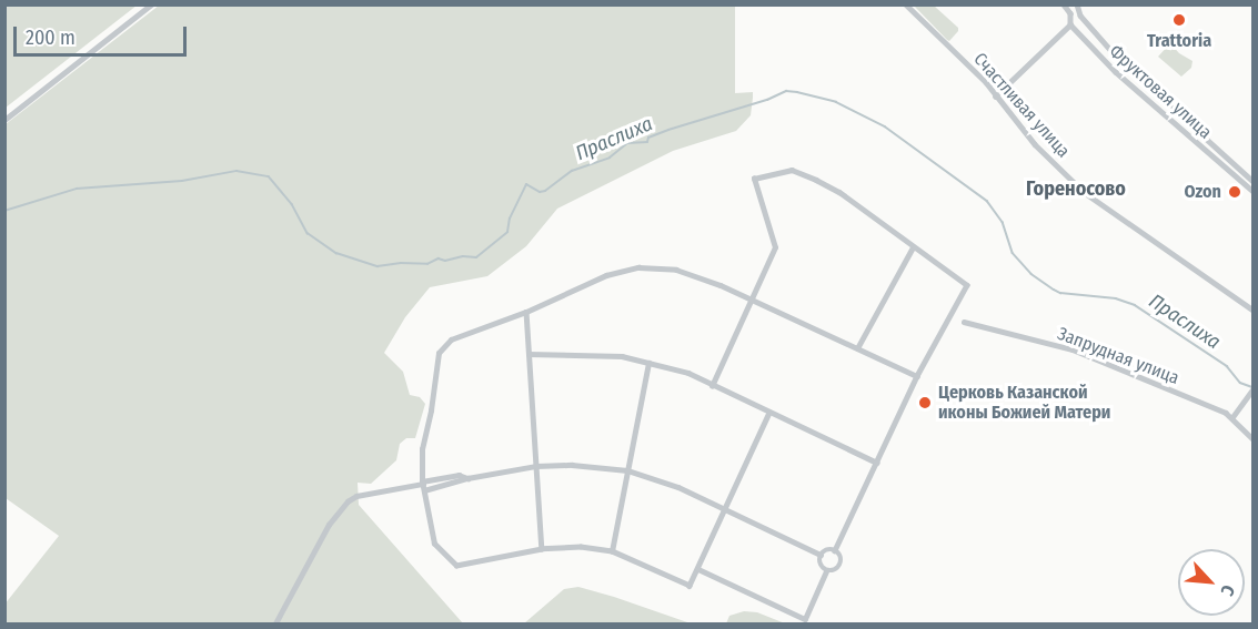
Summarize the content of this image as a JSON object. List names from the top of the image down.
{
  "streets": {
    "street": ["Фруктовая улица", "Счастливая улица", "Запрудная улица"]
  },
  "districts": ["Гореносово"],
  "water": ["Праслиха"],
  "places": ["Trattoria", "Ozon", "Церковь Казанской иконы Божией Матери"],
  "scale_bar": "200 m",
  "north": "bottom right"
}
